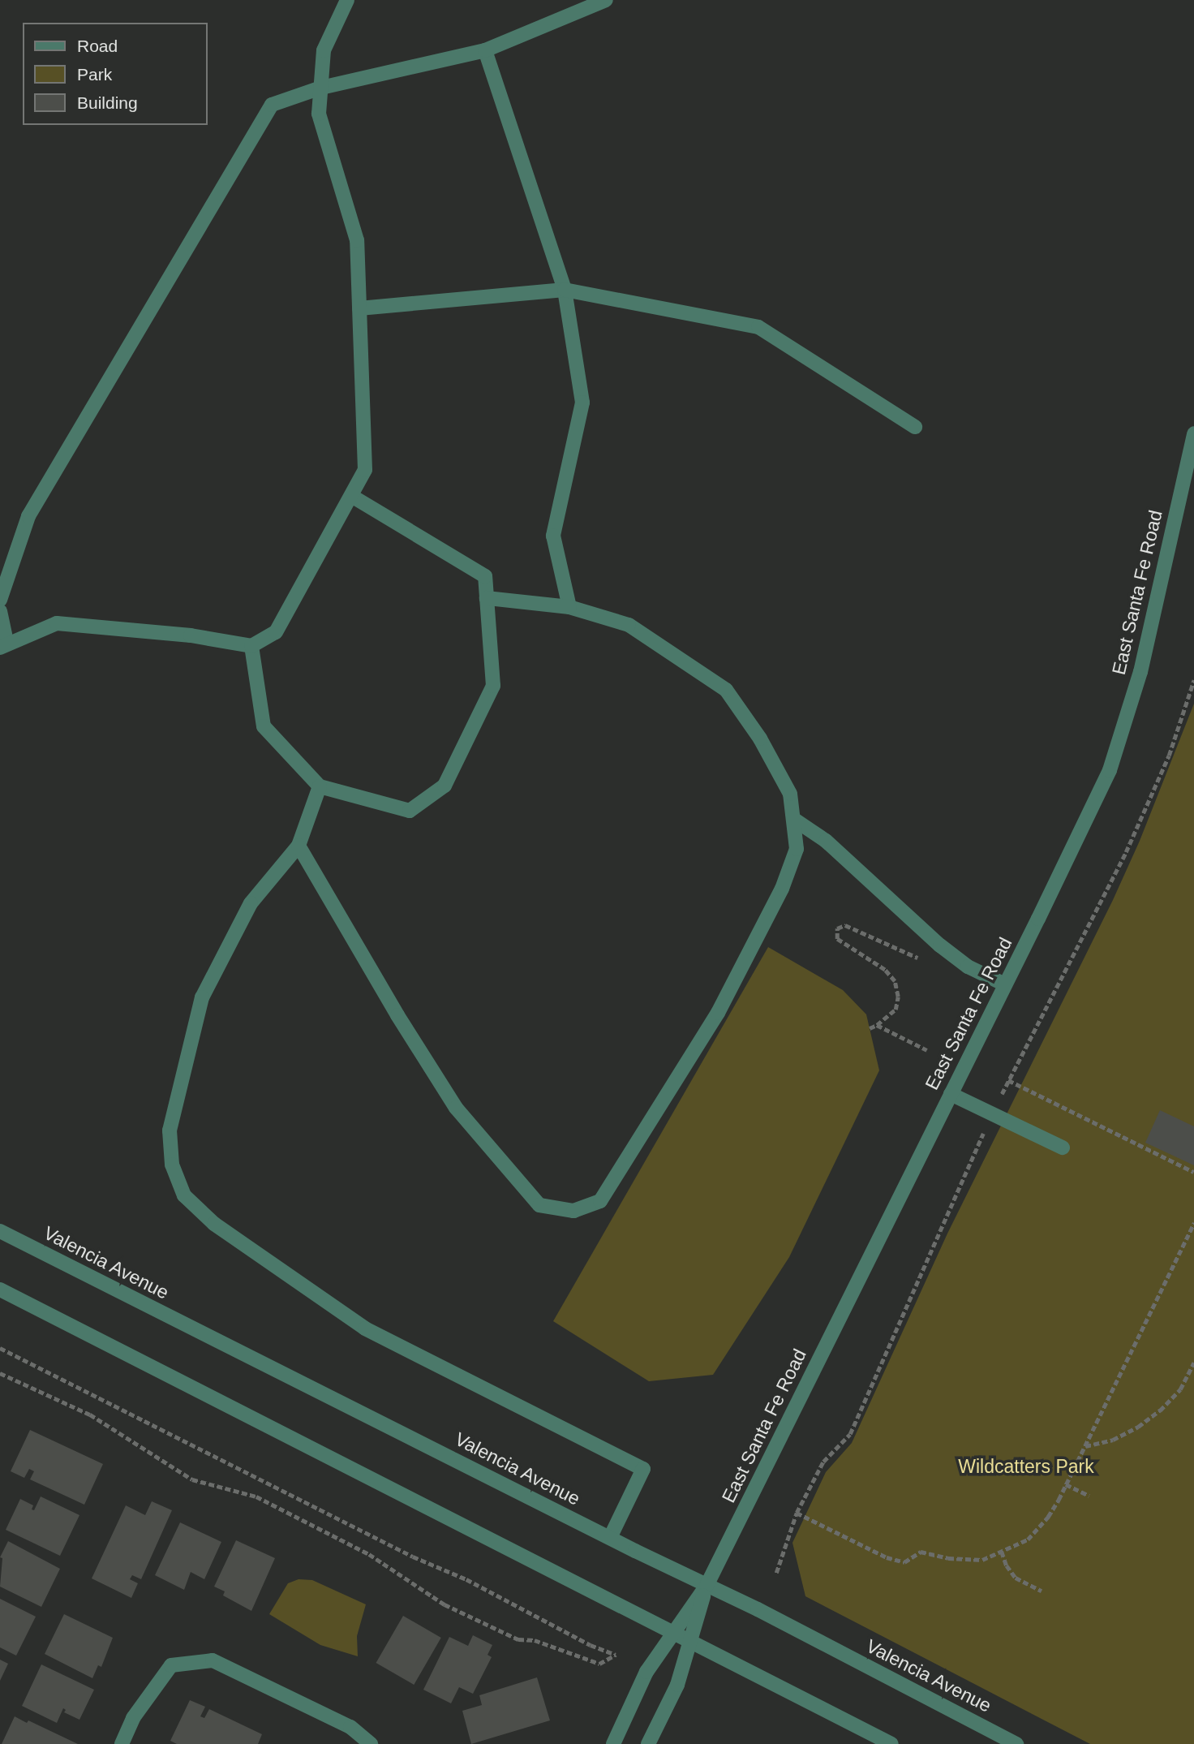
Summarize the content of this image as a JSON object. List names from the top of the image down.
{
  "streets": {
    "street": ["East Santa Fe Road", "Valencia Avenue"]
  },
  "crossings": [
    ["East Santa Fe Road", "Valencia Avenue"]
  ],
  "parks": ["Wildcatters Park"],
  "legend": ["Road", "Park", "Building"]
}
